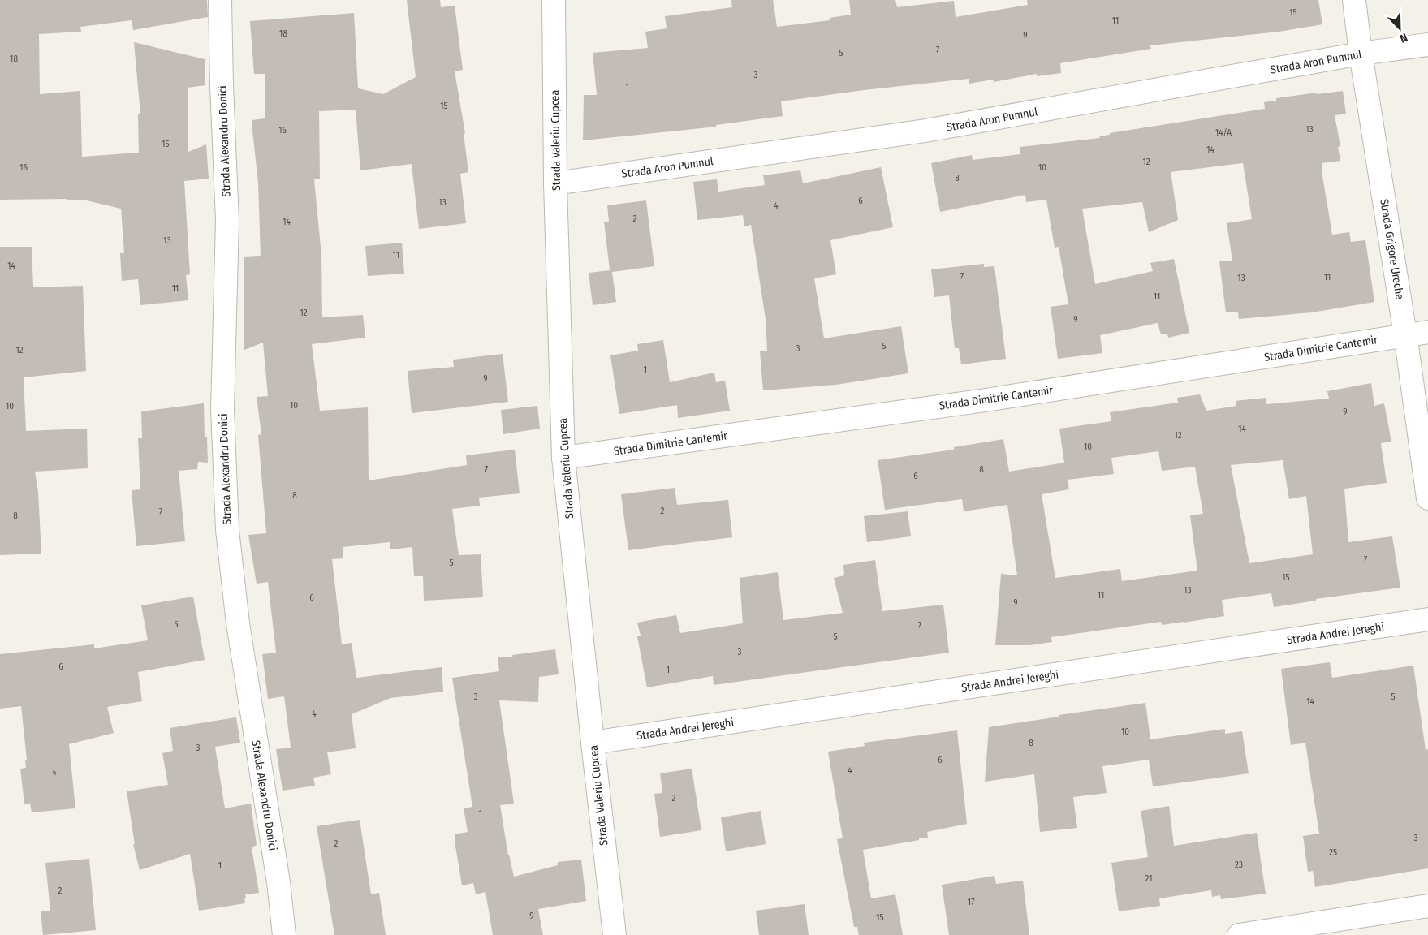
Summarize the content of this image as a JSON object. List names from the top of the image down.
{
  "streets": {
    "street": [
      "Strada Aron Pumnul",
      "Strada Valeriu Cupcea",
      "Strada Alexandru Donici",
      "Strada Grigore Ureche",
      "Strada Dimitrie Cantemir",
      "Strada Andrei Jereghi"
    ]
  },
  "crossings": [
    ["Strada Aron Pumnul", "Strada Valeriu Cupcea"],
    ["Strada Aron Pumnul", "Strada Grigore Ureche"],
    ["Strada Valeriu Cupcea", "Strada Dimitrie Cantemir"],
    ["Strada Valeriu Cupcea", "Strada Andrei Jereghi"],
    ["Strada Grigore Ureche", "Strada Dimitrie Cantemir"]
  ],
  "house_numbers": [
    "15",
    "11",
    "18",
    "9",
    "7",
    "5",
    "18",
    "3",
    "1",
    "15",
    "13",
    "16",
    "14/A",
    "15",
    "14",
    "12",
    "16",
    "10",
    "8",
    "6",
    "13",
    "4",
    "2",
    "14",
    "13",
    "11",
    "14",
    "7",
    "11",
    "13",
    "11",
    "11",
    "12",
    "9",
    "5",
    "3",
    "12",
    "1",
    "9",
    "10",
    "10",
    "9",
    "14",
    "12",
    "10",
    "7",
    "8",
    "6",
    "8",
    "2",
    "7",
    "8",
    "7",
    "5",
    "15",
    "13",
    "11",
    "6",
    "9",
    "5",
    "7",
    "5",
    "3",
    "6",
    "1",
    "3",
    "5",
    "14",
    "4",
    "10",
    "8",
    "3",
    "6",
    "4",
    "4",
    "2",
    "1",
    "3",
    "2",
    "25",
    "23",
    "1",
    "21",
    "2",
    "17",
    "9",
    "15"
  ],
  "north": "bottom right"
}
